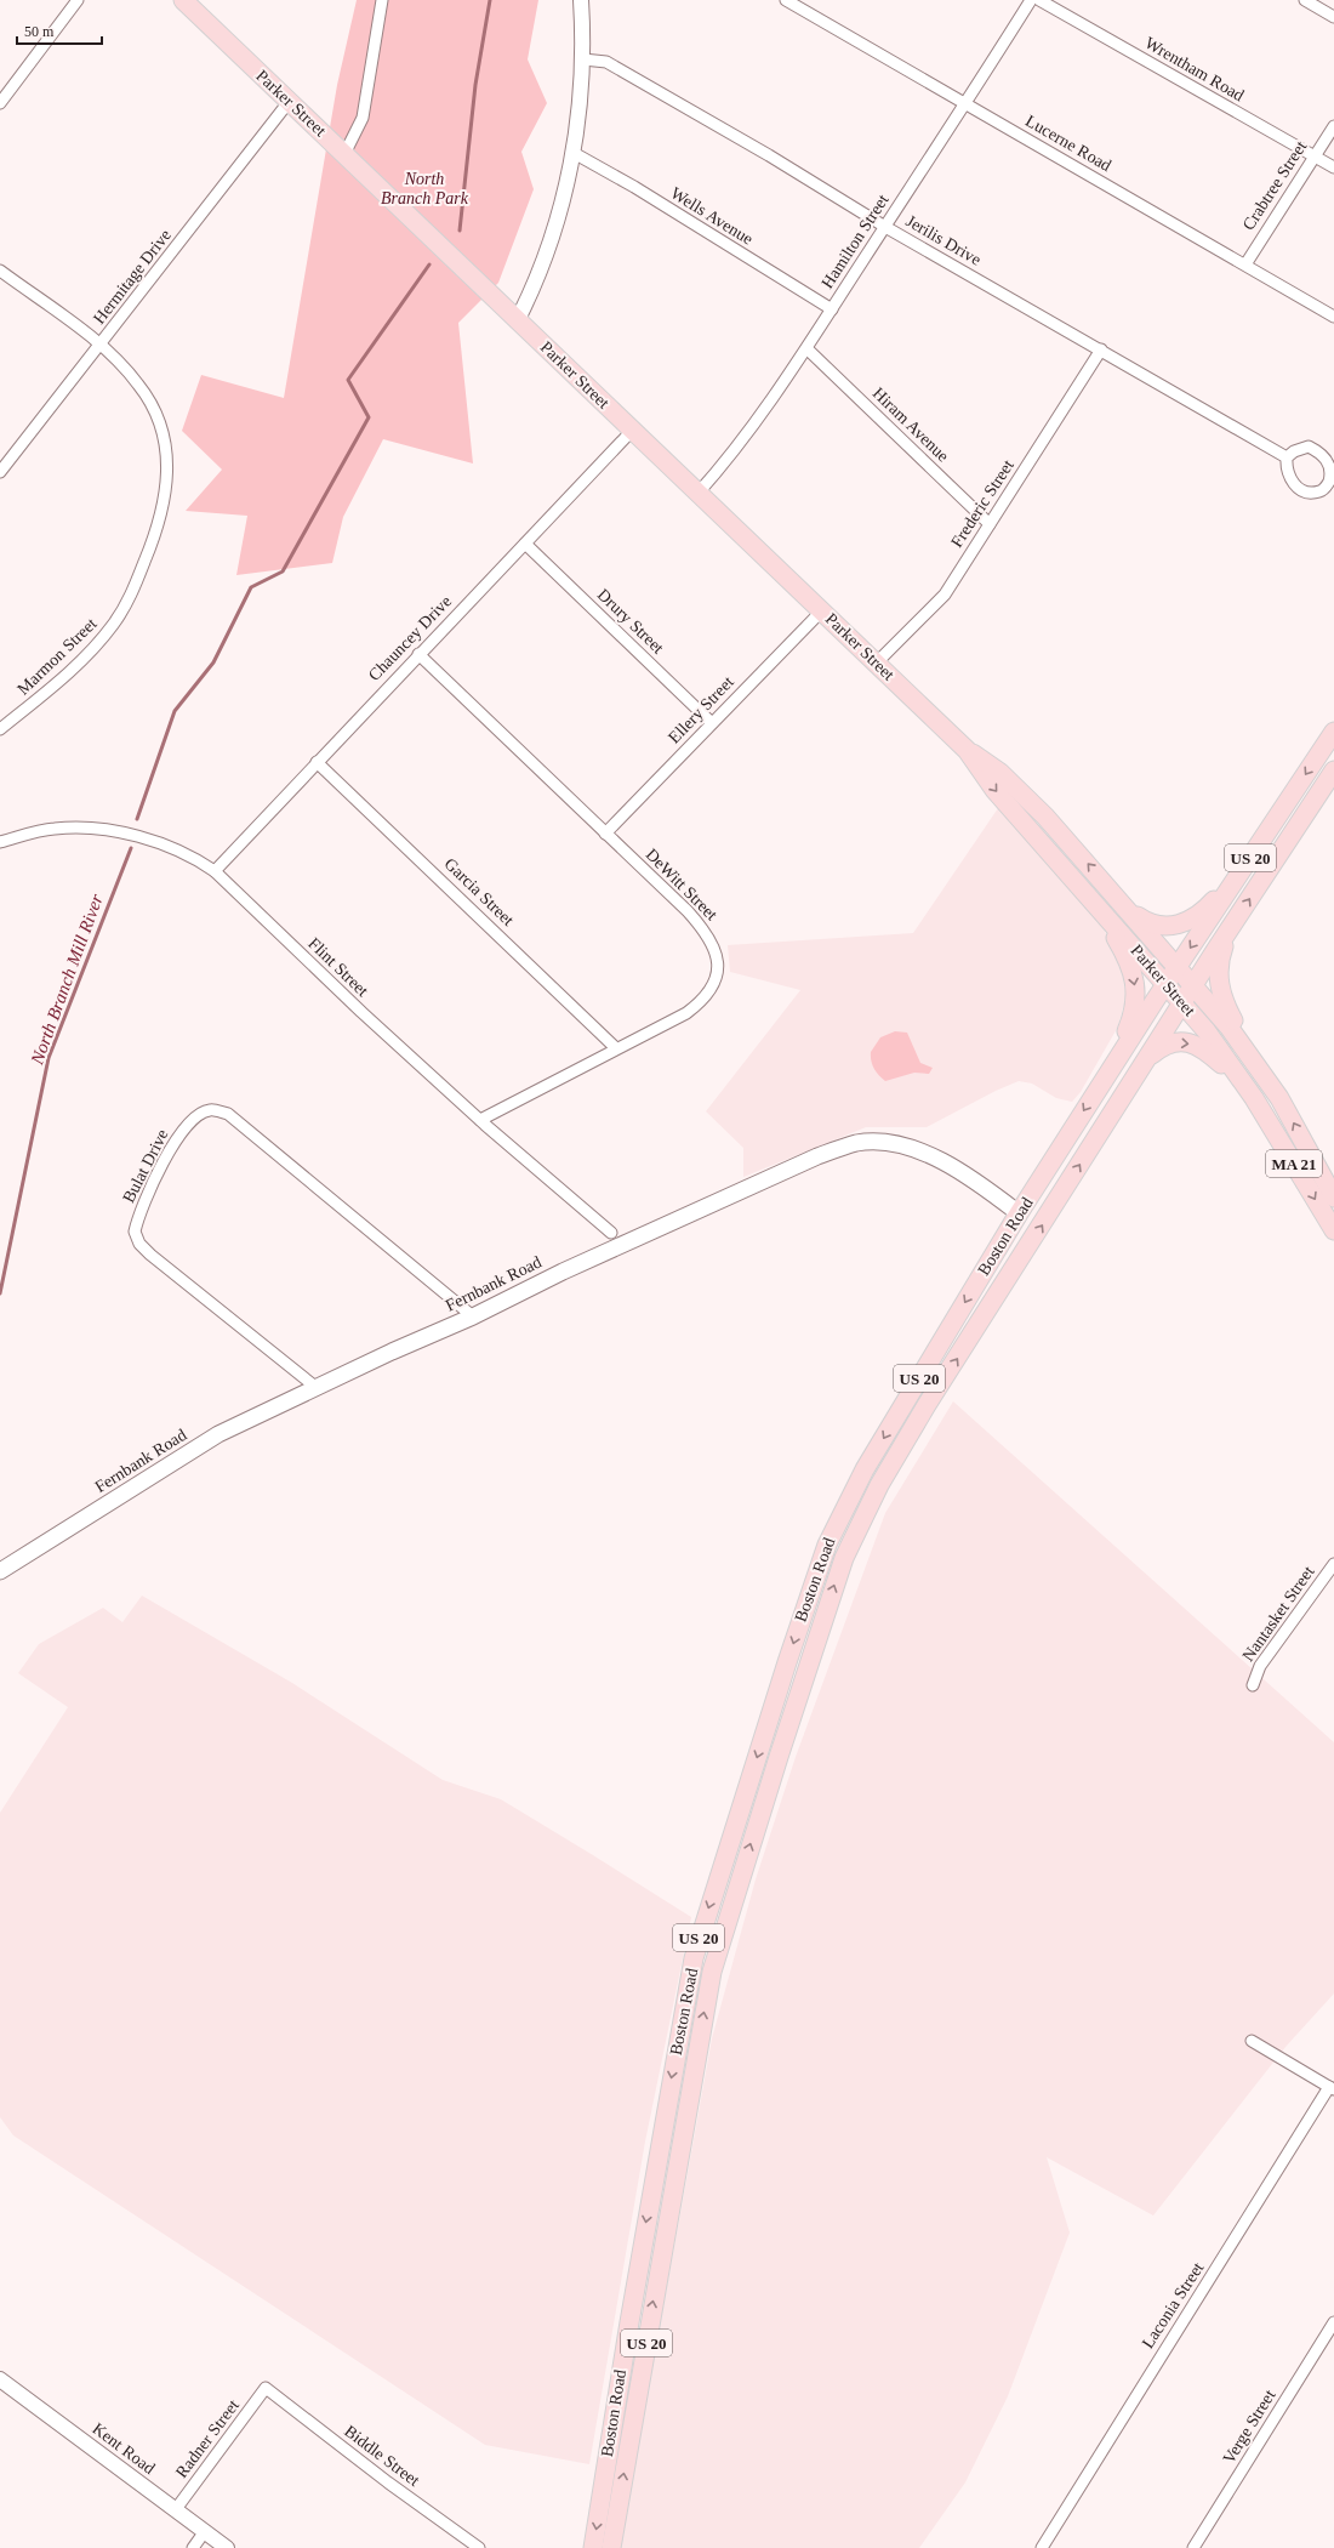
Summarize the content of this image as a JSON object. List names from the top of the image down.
{
  "streets": {
    "main road": [
      "Parker Street",
      "US 20",
      "MA 21",
      "Boston Road",
      "Fernbank Road"
    ],
    "street": [
      "Wrentham Road",
      "Lucerne Road",
      "Crabtree Street",
      "Wells Avenue",
      "Jerilis Drive",
      "Hamilton Street",
      "Hermitage Drive",
      "Hiram Avenue",
      "Frederic Street",
      "Drury Street",
      "Chauncey Drive",
      "Marmon Street",
      "Ellery Street",
      "DeWitt Street",
      "Garcia Street",
      "Flint Street",
      "Bulat Drive",
      "Nantasket Street",
      "Laconia Street",
      "Verge Street",
      "Radner Street",
      "Kent Road",
      "Biddle Street"
    ]
  },
  "crossings": [
    ["Wrentham Road", "Crabtree Street"],
    ["Parker Street", "Hamilton Street"],
    ["Parker Street", "Hermitage Drive"],
    ["Parker Street", "Frederic Street"],
    ["Parker Street", "Chauncey Drive"],
    ["Parker Street", "Ellery Street"],
    ["Parker Street", "Boston Road"],
    ["Lucerne Road", "Crabtree Street"],
    ["Lucerne Road", "Hamilton Street"],
    ["Wells Avenue", "Hamilton Street"],
    ["Jerilis Drive", "Hamilton Street"],
    ["Jerilis Drive", "Frederic Street"],
    ["Hamilton Street", "Hiram Avenue"],
    ["Hermitage Drive", "Marmon Street"],
    ["Hiram Avenue", "Frederic Street"],
    ["Drury Street", "Chauncey Drive"],
    ["Drury Street", "Ellery Street"],
    ["Chauncey Drive", "DeWitt Street"],
    ["Chauncey Drive", "Garcia Street"],
    ["Chauncey Drive", "Flint Street"],
    ["Ellery Street", "DeWitt Street"],
    ["DeWitt Street", "Garcia Street"],
    ["DeWitt Street", "Flint Street"],
    ["Bulat Drive", "Fernbank Road"],
    ["Boston Road", "Fernbank Road"],
    ["Radner Street", "Kent Road"],
    ["Radner Street", "Biddle Street"]
  ],
  "water": ["North Branch Mill River"],
  "parks": ["North Branch Park"],
  "scale_bar": "50 m"
}
